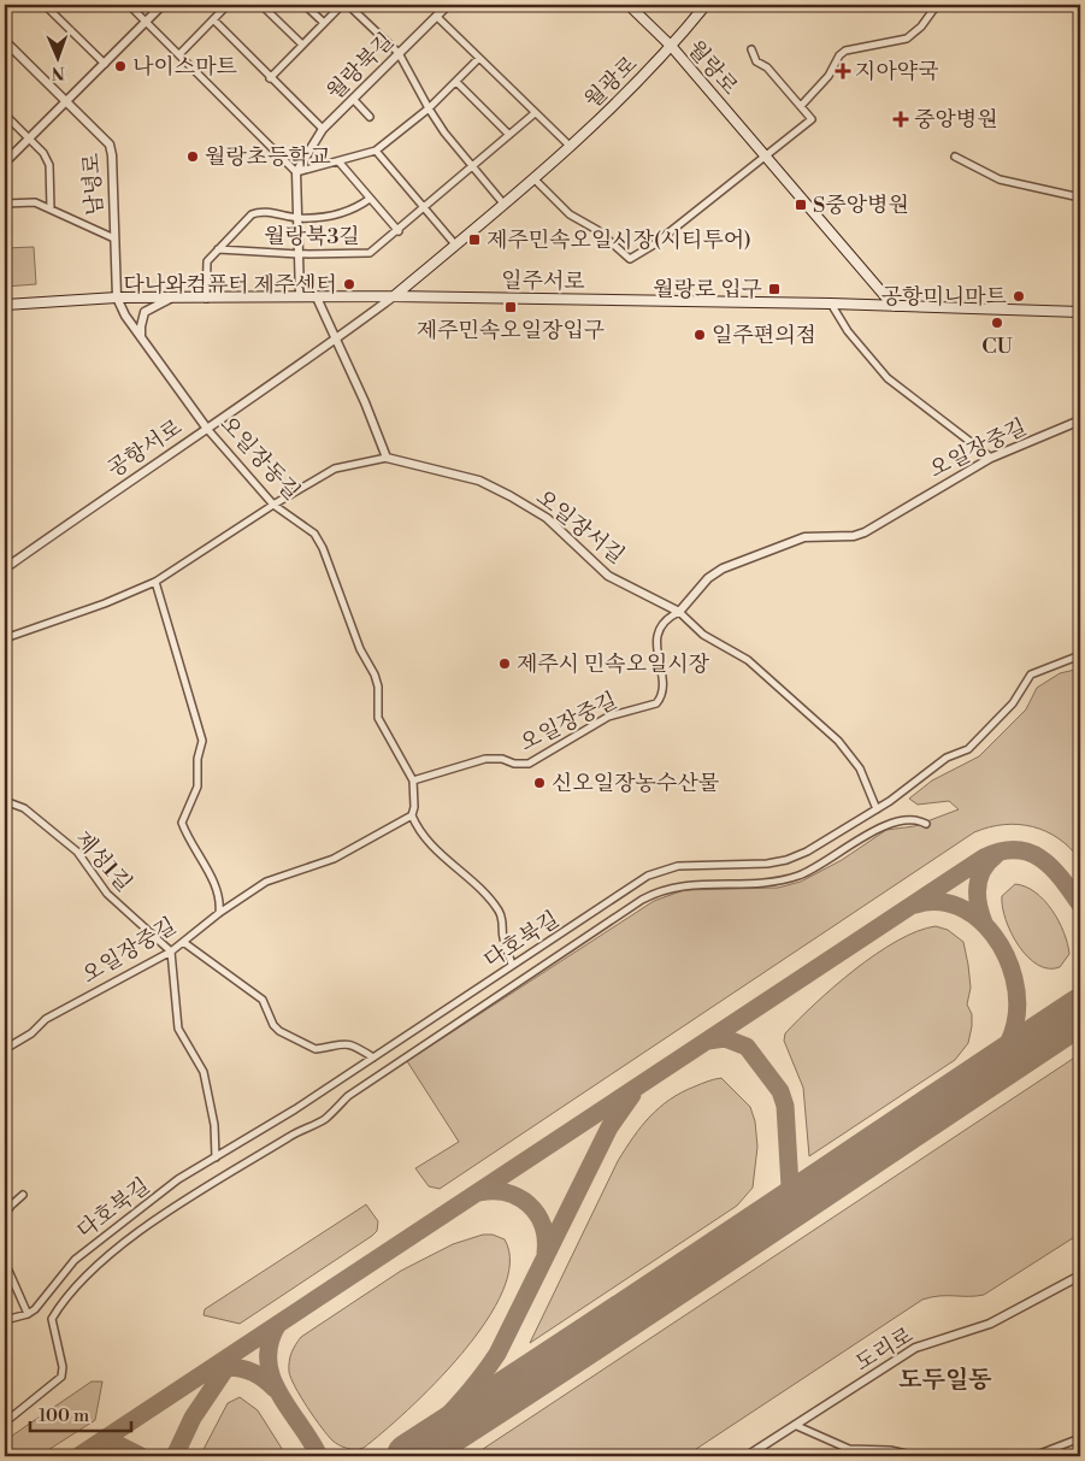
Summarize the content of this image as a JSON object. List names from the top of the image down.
{
  "streets": {
    "main road": ["월랑로", "월광로", "일주서로"],
    "street": [
      "월랑북길",
      "남녕로",
      "월랑북3길",
      "공항서로",
      "오일장중길",
      "오일장동길",
      "오일장서길",
      "제성1길",
      "다호북길",
      "도리로"
    ]
  },
  "crossings": [
    ["월랑로", "월광로"],
    ["월랑로", "일주서로"],
    ["월광로", "일주서로"],
    ["월광로", "공항서로"],
    ["남녕로", "일주서로"],
    ["남녕로", "오일장동길"],
    ["일주서로", "공항서로"],
    ["일주서로", "오일장동길"],
    ["공항서로", "오일장동길"],
    ["오일장중길", "오일장동길"],
    ["오일장중길", "오일장서길"],
    ["오일장중길", "제성1길"],
    ["오일장서길", "다호북길"]
  ],
  "districts": ["도두일동"],
  "places": {
    "other": [
      "나이스마트",
      "월랑초등학교",
      "다나와컴퓨터 제주센터",
      "공항미니마트",
      "CU",
      "일주편의점",
      "제주시 민속오일시장",
      "신오일장농수산물"
    ],
    "health": ["지아약국", "중앙병원"],
    "transit": [
      "S중앙병원",
      "제주민속오일시장(시티투어)",
      "월랑로 입구",
      "제주민속오일장입구"
    ]
  },
  "scale_bar": "100 m",
  "north": "bottom"
}
